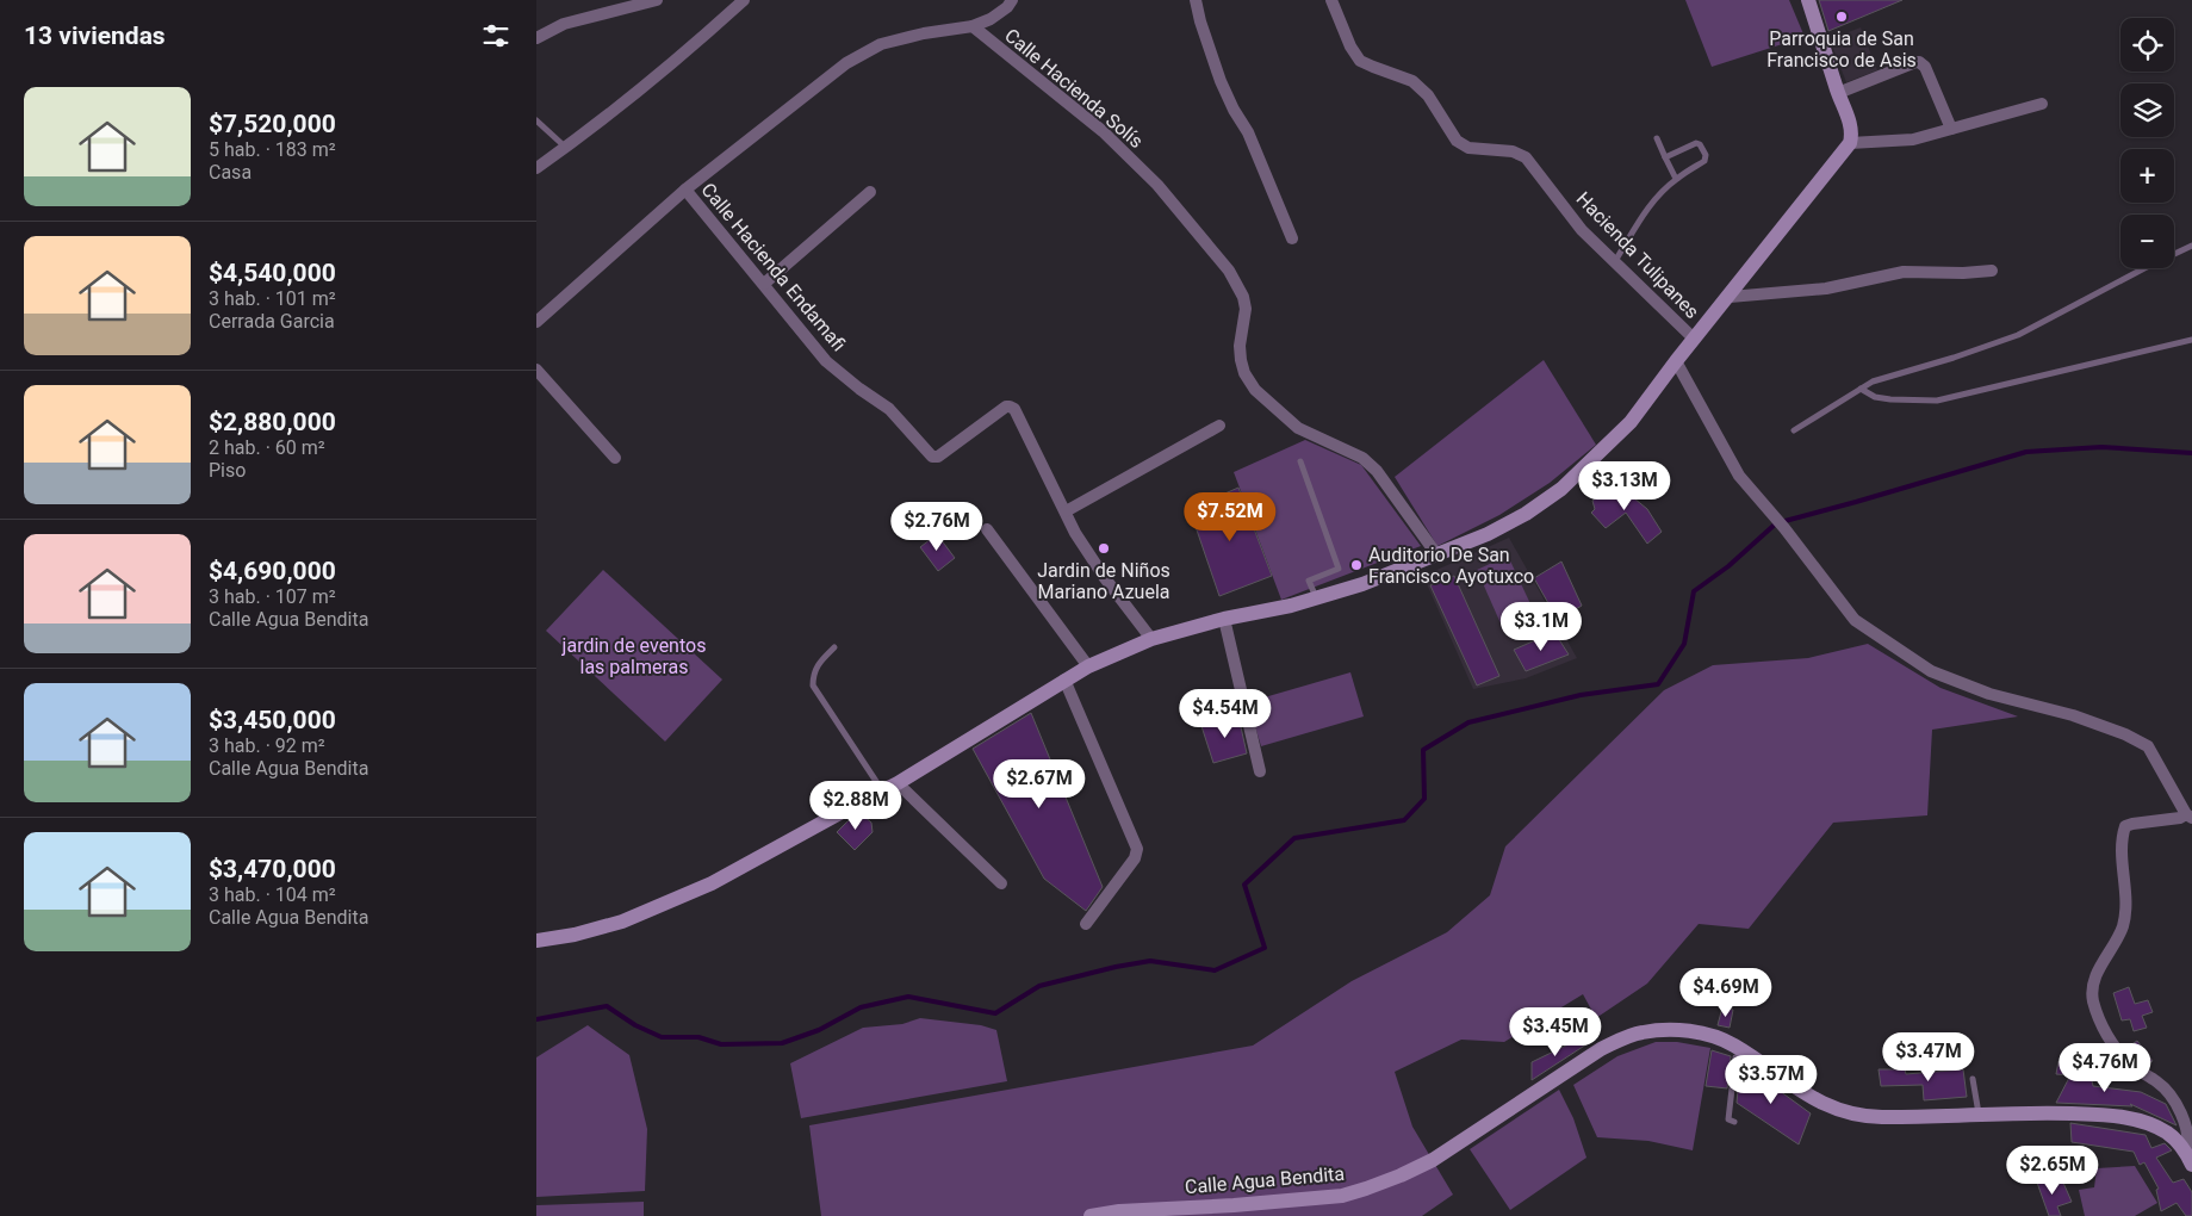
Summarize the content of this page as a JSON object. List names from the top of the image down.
{
  "streets": {
    "main road": ["Calle Agua Bendita"],
    "street": ["Calle Hacienda Solís", "Hacienda Tulipanes", "Calle Hacienda Endamafi"]
  },
  "parks": ["jardin de eventos las palmeras"],
  "places": ["Parroquia de San Francisco de Asis", "Jardin de Niños Mariano Azuela", "Auditorio De San Francisco Ayotuxco"],
  "page": {
    "heading": "13 viviendas",
    "map_buttons": ["+", "−"],
    "list": [
      {
        "name": "$7,520,000",
        "note": "5 hab. · 183 m² · Casa"
      },
      {
        "name": "$4,540,000",
        "note": "3 hab. · 101 m² · Cerrada Garcia"
      },
      {
        "name": "$2,880,000",
        "note": "2 hab. · 60 m² · Piso"
      },
      {
        "name": "$4,690,000",
        "note": "3 hab. · 107 m² · Calle Agua Bendita"
      },
      {
        "name": "$3,450,000",
        "note": "3 hab. · 92 m² · Calle Agua Bendita"
      },
      {
        "name": "$3,470,000",
        "note": "3 hab. · 104 m² · Calle Agua Bendita"
      }
    ],
    "price": [
      "$3.13M",
      "$7.52M",
      "$2.76M",
      "$3.1M",
      "$4.54M",
      "$2.67M",
      "$2.88M",
      "$4.69M",
      "$3.45M",
      "$3.47M",
      "$4.76M",
      "$3.57M",
      "$2.65M"
    ]
  }
}
